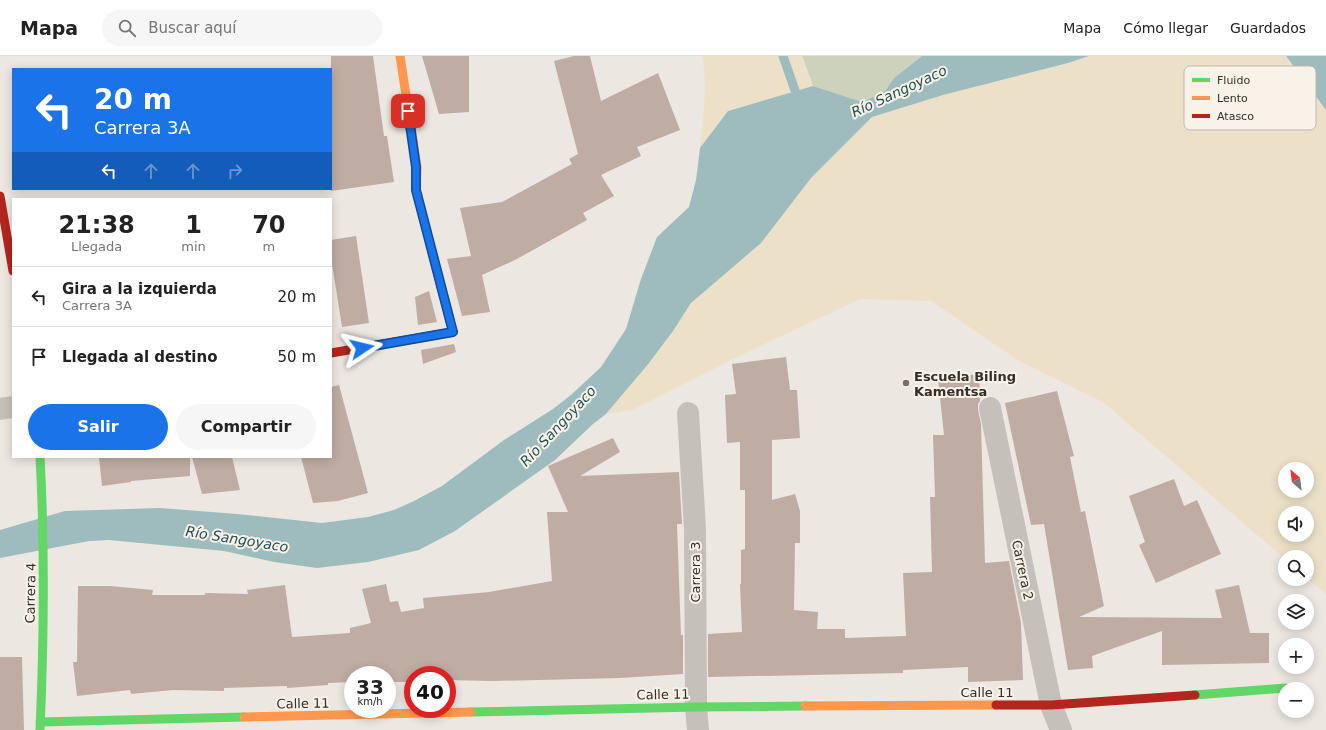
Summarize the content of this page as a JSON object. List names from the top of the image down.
{
  "streets": {
    "street": [
      "Carrera 2",
      "Carrera 3",
      "Carrera 4",
      "Calle 11"
    ]
  },
  "crossings": [
    ["Carrera 2", "Calle 11"],
    ["Carrera 3", "Calle 11"],
    ["Carrera 4", "Calle 11"]
  ],
  "water": ["Río Sangoyaco"],
  "places": ["Escuela Biling Kamentsa"],
  "legend": ["Fluido", "Lento", "Atasco"],
  "north": "top left",
  "page": {
    "header": "Mapa",
    "search": "Buscar aquí",
    "nav": ["Mapa", "Cómo llegar", "Guardados"],
    "turn": ["20 m", "Carrera 3A"],
    "eta": [
      "21:38",
      "Llegada",
      "1",
      "min",
      "70",
      "m"
    ],
    "list": [
      {
        "name": "Gira a la izquierda",
        "note": "Carrera 3A",
        "value": "20 m"
      },
      {
        "name": "Llegada al destino",
        "value": "50 m"
      }
    ],
    "buttons": ["Salir", "Compartir"],
    "map_buttons": ["+", "−"],
    "speed": "33 km/h",
    "limit": "40"
  }
}
